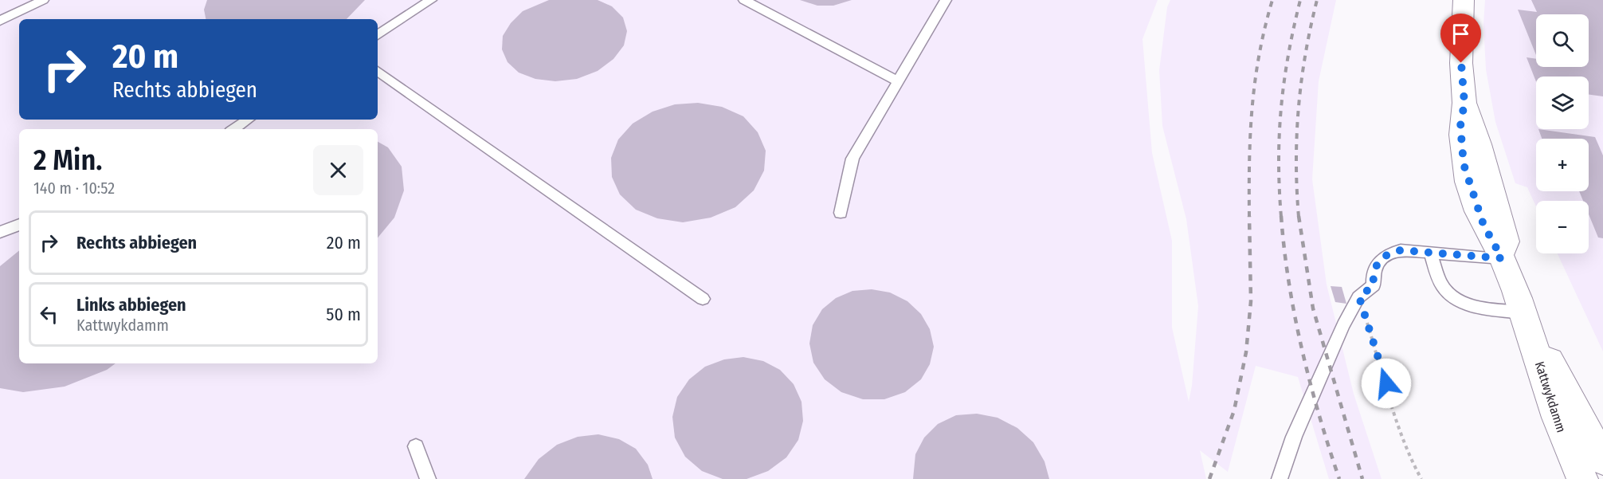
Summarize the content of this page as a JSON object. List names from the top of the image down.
{
  "streets": {
    "main road": ["Kattwykdamm"]
  },
  "page": {
    "map_buttons": ["+", "−"],
    "turn": ["20 m", "Rechts abbiegen"],
    "heading": ["2 Min.", "140 m · 10:52"],
    "list": [
      {
        "name": "Rechts abbiegen",
        "value": "20 m"
      },
      {
        "name": "Links abbiegen",
        "note": "Kattwykdamm",
        "value": "50 m"
      }
    ]
  }
}
